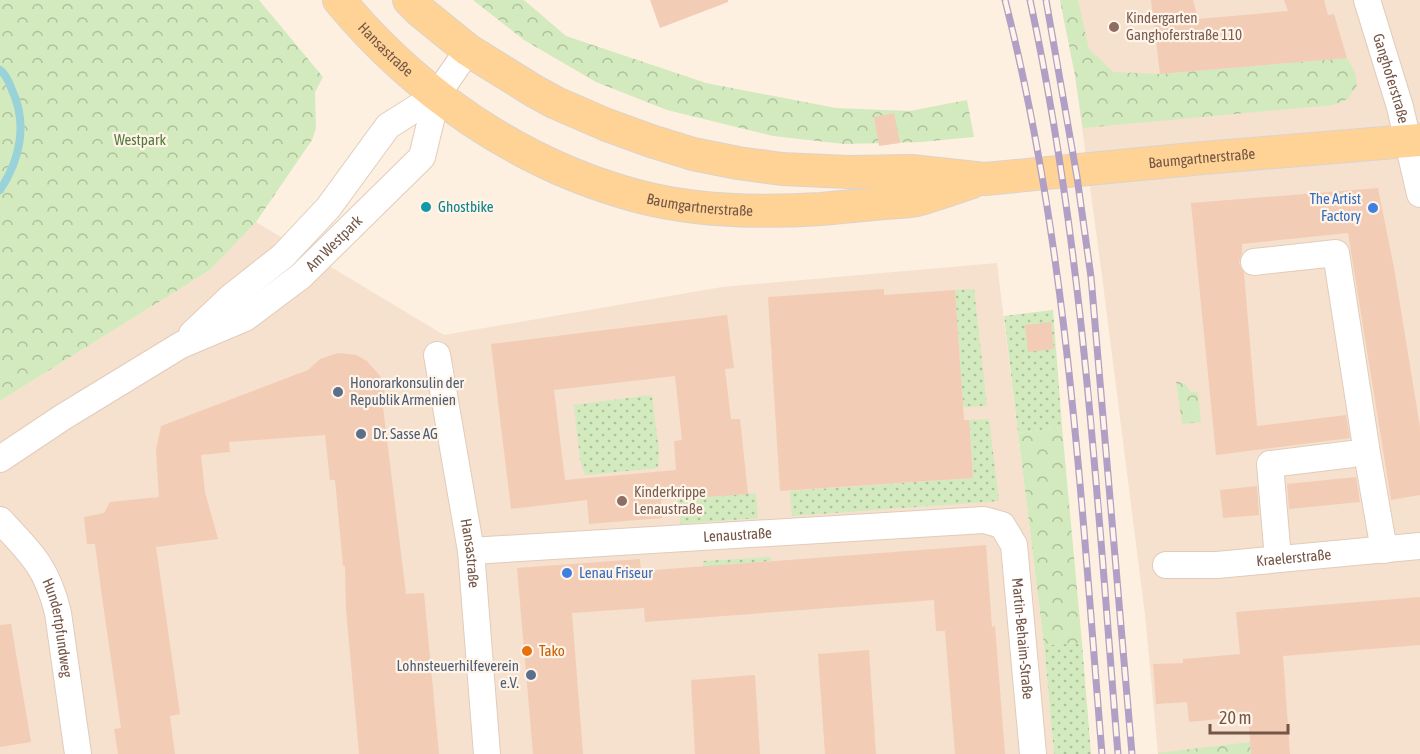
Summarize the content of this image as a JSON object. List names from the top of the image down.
{
  "streets": {
    "main road": ["Hansastraße", "Baumgartnerstraße"],
    "street": [
      "Ganghoferstraße",
      "Am Westpark",
      "Lenaustraße",
      "Kraelerstraße",
      "Hundertpfundweg",
      "Martin-Behaim-Straße"
    ]
  },
  "crossings": [
    ["Hansastraße", "Baumgartnerstraße"],
    ["Hansastraße", "Am Westpark"],
    ["Hansastraße", "Lenaustraße"],
    ["Ganghoferstraße", "Baumgartnerstraße"],
    ["Baumgartnerstraße", "Am Westpark"],
    ["Lenaustraße", "Martin-Behaim-Straße"]
  ],
  "parks": ["Westpark"],
  "places": [
    "Kindergarten Ganghoferstraße 110",
    "Ghostbike",
    "The Artist Factory",
    "Honorarkonsulin der Republik Armenien",
    "Dr. Sasse AG",
    "Kinderkrippe Lenaustraße",
    "Lenau Friseur",
    "Tako",
    "Lohnsteuerhilfeverein e.V."
  ],
  "scale_bar": "20 m"
}
